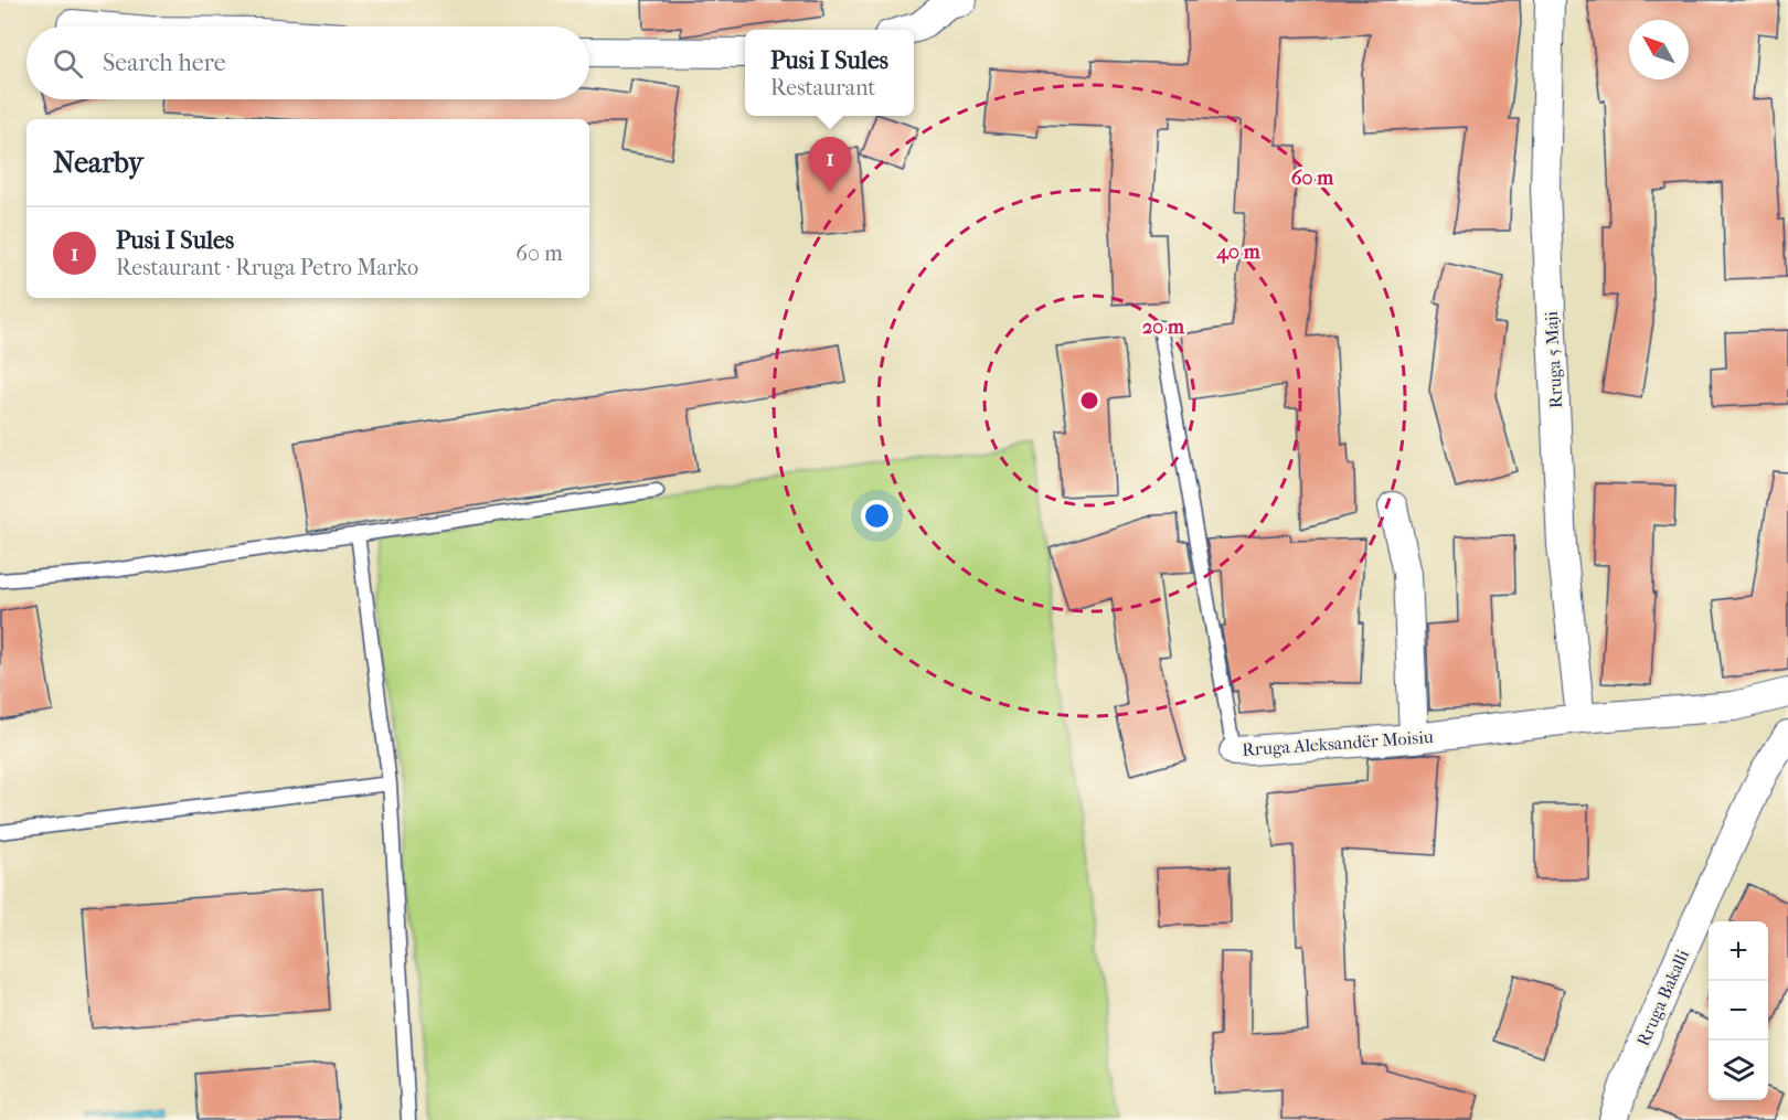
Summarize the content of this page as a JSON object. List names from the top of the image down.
{
  "streets": {
    "street": ["Rruga 5 Maji", "Rruga Aleksandër Moisiu", "Rruga Bakalli"]
  },
  "crossings": [
    ["Rruga 5 Maji", "Rruga Aleksandër Moisiu"]
  ],
  "north": "top left",
  "page": {
    "search": "Search here",
    "popup": ["Pusi I Sules", "Restaurant"],
    "heading": "Nearby",
    "pins": "1",
    "list": [
      {
        "mark": "1",
        "name": "Pusi I Sules",
        "note": "Restaurant · Rruga Petro Marko",
        "value": "60 m"
      }
    ],
    "map_buttons": ["+", "−"]
  },
  "rings": ["60 m", "40 m", "20 m"]
}
